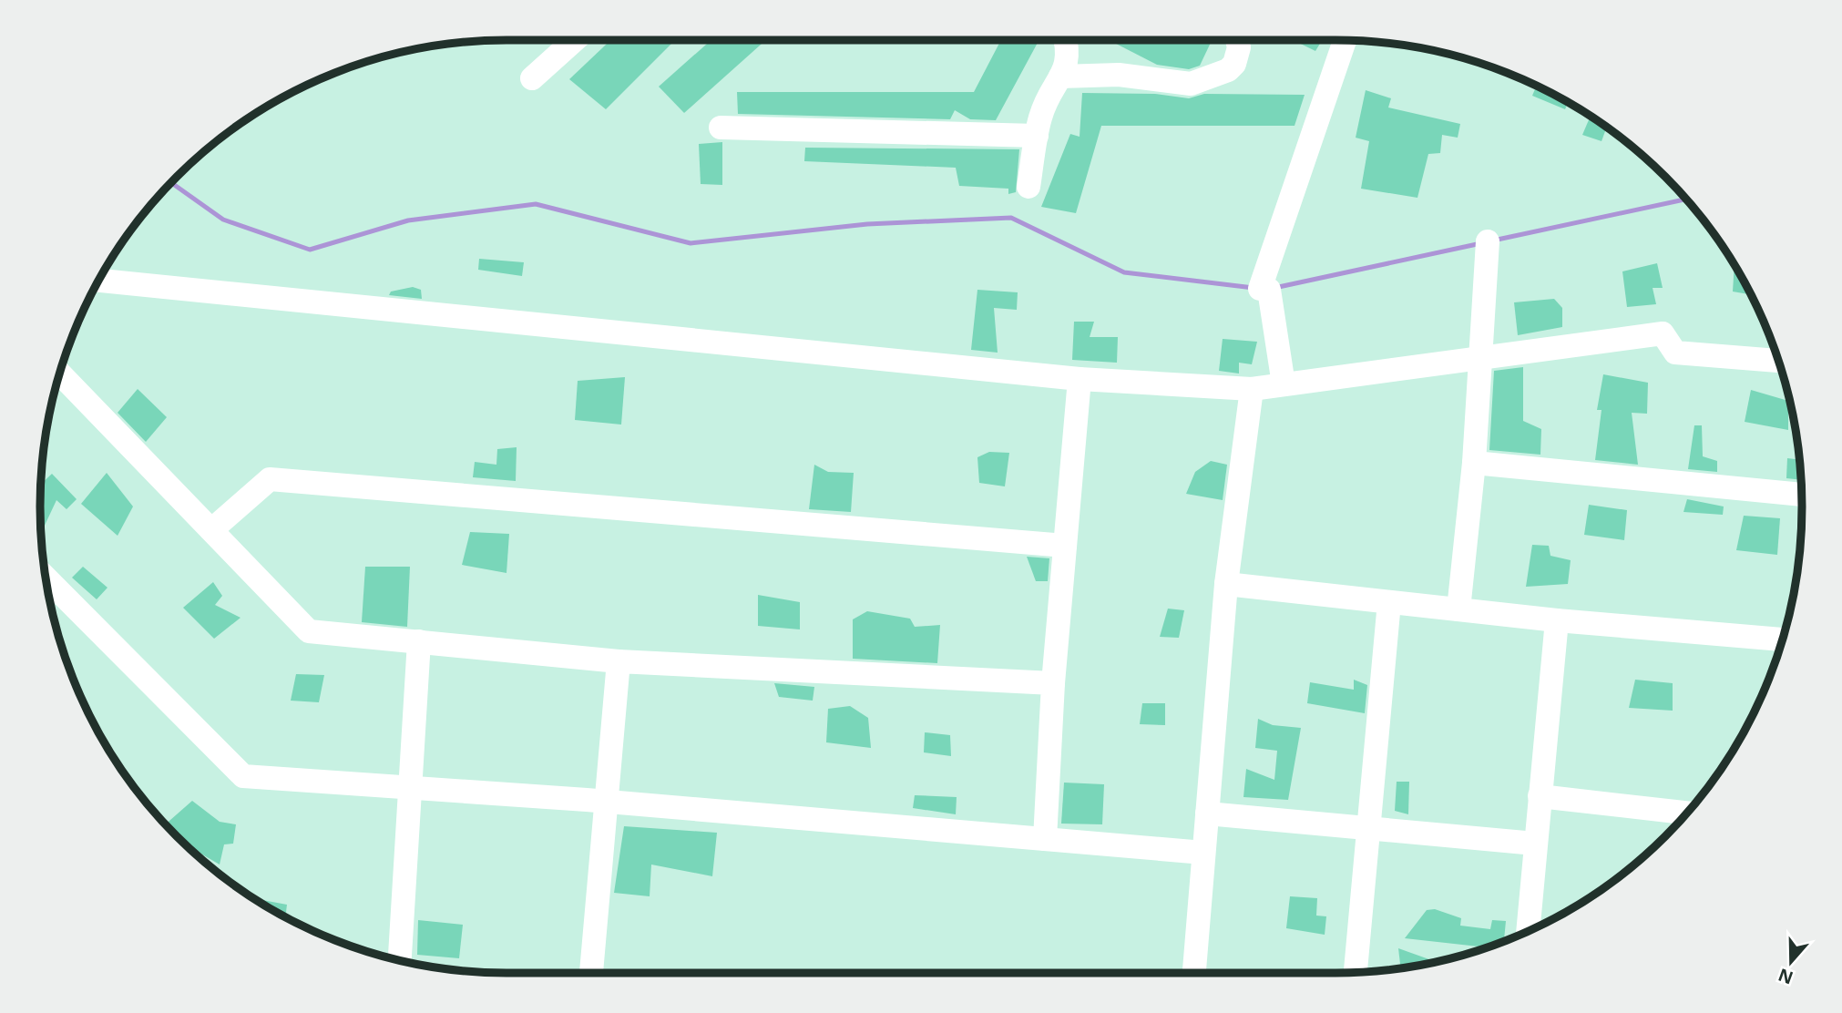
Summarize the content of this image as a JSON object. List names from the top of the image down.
{
  "north": "bottom"
}
